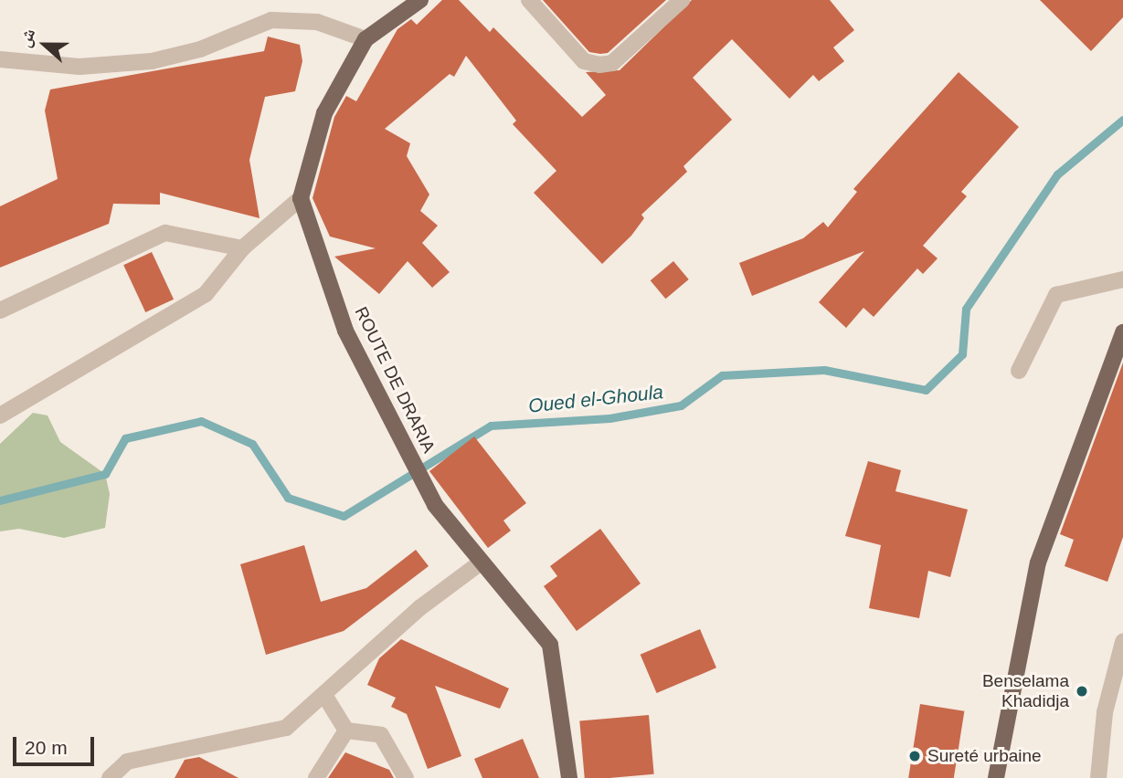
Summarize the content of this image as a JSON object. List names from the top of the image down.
{
  "streets": {
    "main road": ["ROUTE DE DRARIA"]
  },
  "water": ["Oued el-Ghoula"],
  "places": ["Benselama Khadidja", "Sureté urbaine"],
  "scale_bar": "20 m",
  "north": "left"
}
